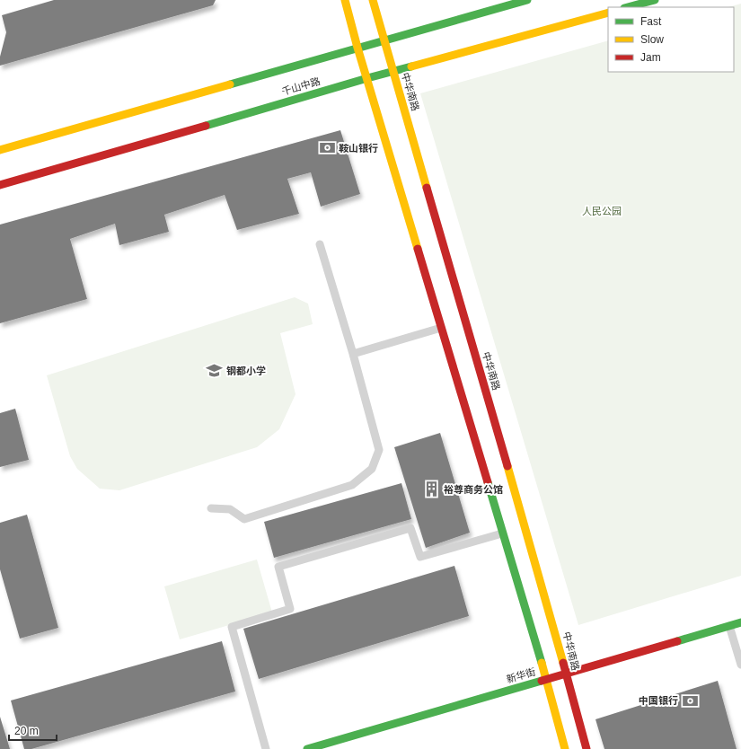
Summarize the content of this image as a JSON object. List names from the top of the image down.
{
  "streets": {
    "main road": ["千山中路", "中华南路", "新华街"]
  },
  "crossings": [
    ["千山中路", "中华南路"],
    ["中华南路", "新华街"]
  ],
  "parks": ["人民公园"],
  "places": {
    "bank": ["鞍山银行", "中国银行"],
    "school or university": ["钢都小学"],
    "building": ["裕尊商务公馆"]
  },
  "legend": ["Fast", "Slow", "Jam"],
  "scale_bar": "20 m"
}
